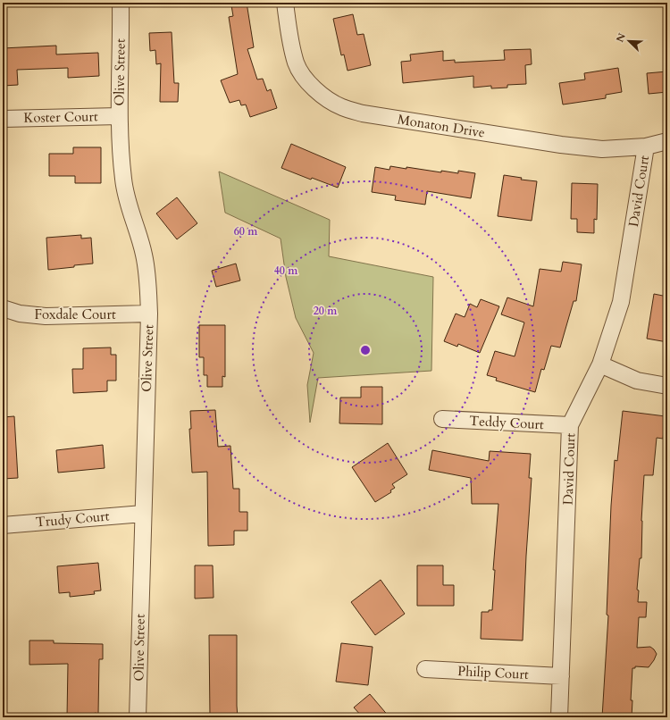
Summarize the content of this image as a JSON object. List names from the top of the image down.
{
  "streets": {
    "street": [
      "Olive Street",
      "Koster Court",
      "Monaton Drive",
      "David Court",
      "Foxdale Court",
      "Teddy Court",
      "Trudy Court",
      "Philip Court"
    ]
  },
  "crossings": [
    ["Olive Street", "Koster Court"],
    ["Olive Street", "Foxdale Court"],
    ["Olive Street", "Trudy Court"],
    ["Monaton Drive", "David Court"],
    ["David Court", "Teddy Court"],
    ["David Court", "Philip Court"]
  ],
  "north": "top left",
  "rings": ["60 m", "40 m", "20 m"]
}
